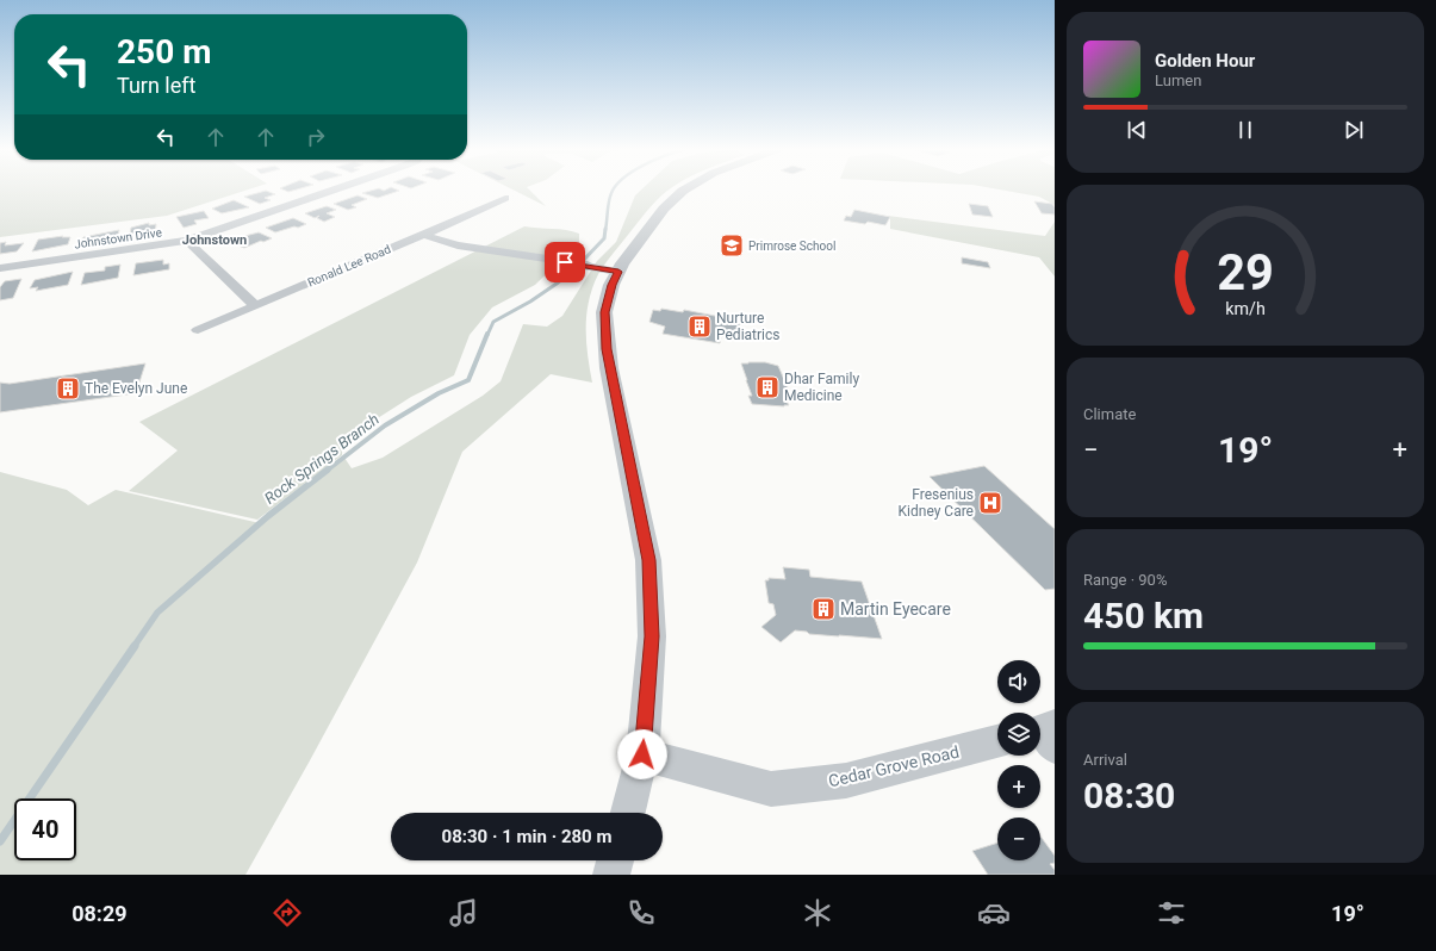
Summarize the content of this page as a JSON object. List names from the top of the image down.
{
  "streets": {
    "street": ["Johnstown Drive", "Ronald Lee Road", "Cedar Grove Road"]
  },
  "districts": ["Johnstown"],
  "water": ["Rock Springs Branch"],
  "places": {
    "school or university": ["Primrose School"],
    "building": [
      "Nurture Pediatrics",
      "Dhar Family Medicine",
      "The Evelyn June",
      "Martin Eyecare"
    ],
    "hospital": ["Fresenius Kidney Care"]
  },
  "page": {
    "turn": ["250 m", "Turn left"],
    "song": ["Golden Hour", "Lumen"],
    "tile": [
      "Climate",
      ["Range · 90%", "450 km"],
      ["Arrival", "08:30"]
    ],
    "heat": ["−", "19°", "+"],
    "map_buttons": ["+", "−"],
    "limit": "40",
    "trip": "08:30 · 1 min · 280 m",
    "tabs": ["08:29", "19°"],
    "gauge": ["29", "km/h"]
  }
}
